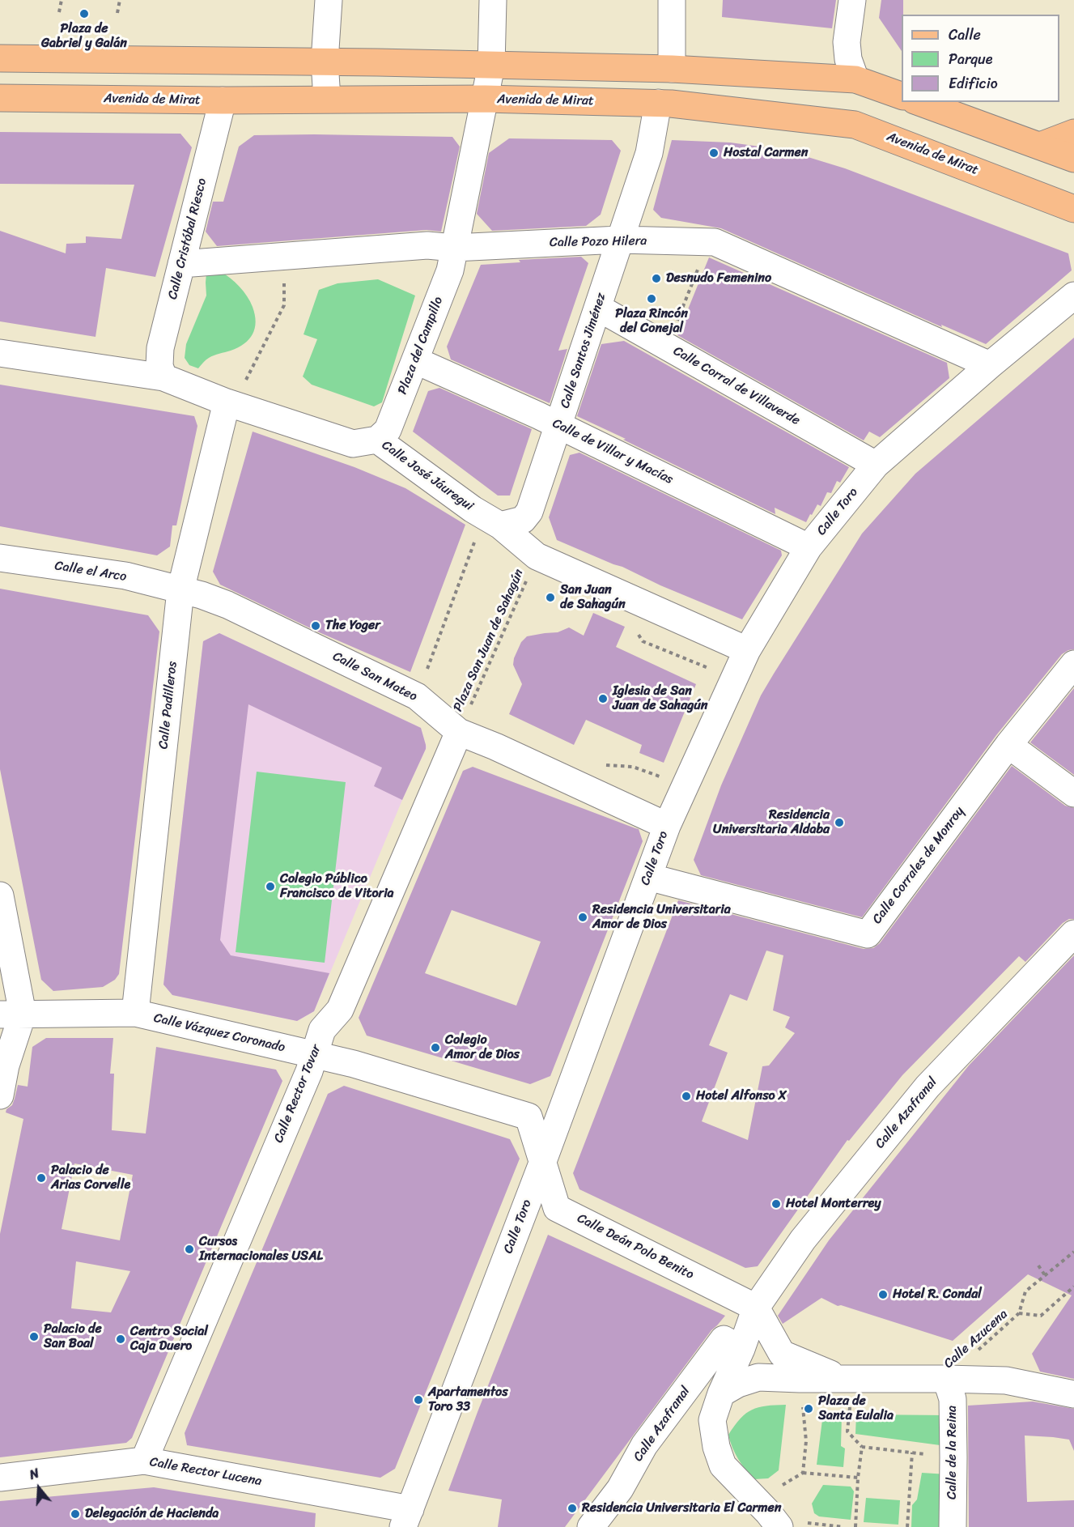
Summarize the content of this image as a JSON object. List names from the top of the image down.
{
  "streets": {
    "main road": ["Avenida de Mirat"],
    "street": [
      "Calle Cristóbal Riesco",
      "Calle Pozo Hilera",
      "Plaza del Campillo",
      "Calle Santos Jiménez",
      "Calle Corral de Villaverde",
      "Calle de Villar y Macías",
      "Calle José Jáuregui",
      "Calle Toro",
      "Calle el Arco",
      "Calle San Mateo",
      "Calle Padilleros",
      "Calle Corrales de Monroy",
      "Calle Vázquez Coronado",
      "Calle Rector Tovar",
      "Calle Azafranal",
      "Calle Deán Polo Benito",
      "Calle de la Reina",
      "Calle Rector Lucena"
    ],
    "path": ["Plaza San Juan de Sahagún", "Calle Azucena"]
  },
  "crossings": [
    ["Avenida de Mirat", "Calle Cristóbal Riesco"],
    ["Avenida de Mirat", "Plaza del Campillo"],
    ["Avenida de Mirat", "Calle Santos Jiménez"],
    ["Calle Cristóbal Riesco", "Calle Pozo Hilera"],
    ["Calle Cristóbal Riesco", "Calle José Jáuregui"],
    ["Calle Pozo Hilera", "Plaza del Campillo"],
    ["Calle Pozo Hilera", "Calle Santos Jiménez"],
    ["Calle Pozo Hilera", "Calle Toro"],
    ["Plaza del Campillo", "Calle de Villar y Macías"],
    ["Plaza del Campillo", "Calle José Jáuregui"],
    ["Calle Santos Jiménez", "Calle Corral de Villaverde"],
    ["Calle Santos Jiménez", "Calle de Villar y Macías"],
    ["Calle Santos Jiménez", "Calle José Jáuregui"],
    ["Calle Corral de Villaverde", "Calle Toro"],
    ["Calle de Villar y Macías", "Calle Toro"],
    ["Calle José Jáuregui", "Calle Toro"],
    ["Calle José Jáuregui", "Plaza San Juan de Sahagún"],
    ["Calle José Jáuregui", "Calle Padilleros"],
    ["Calle Toro", "Calle San Mateo"],
    ["Calle Toro", "Calle Corrales de Monroy"],
    ["Calle Toro", "Calle Vázquez Coronado"],
    ["Calle Toro", "Calle Deán Polo Benito"],
    ["Calle Toro", "Calle Rector Lucena"],
    ["Calle el Arco", "Calle San Mateo"],
    ["Calle el Arco", "Calle Padilleros"],
    ["Plaza San Juan de Sahagún", "Calle San Mateo"],
    ["Plaza San Juan de Sahagún", "Calle Rector Tovar"],
    ["Calle San Mateo", "Calle Padilleros"],
    ["Calle San Mateo", "Calle Rector Tovar"],
    ["Calle Padilleros", "Calle Vázquez Coronado"],
    ["Calle Vázquez Coronado", "Calle Rector Tovar"],
    ["Calle Vázquez Coronado", "Calle Deán Polo Benito"],
    ["Calle Rector Tovar", "Calle Rector Lucena"],
    ["Calle Azafranal", "Calle Deán Polo Benito"],
    ["Calle Azucena", "Calle de la Reina"]
  ],
  "places": [
    "Plaza de Gabriel y Galán",
    "Hostal Carmen",
    "Desnudo Femenino",
    "Plaza Rincón del Conejal",
    "San Juan de Sahagún",
    "The Yoger",
    "Iglesia de San Juan de Sahagún",
    "Residencia Universitaria Aldaba",
    "Colegio Público Francisco de Vitoria",
    "Residencia Universitaria Amor de Dios",
    "Colegio Amor de Dios",
    "Hotel Alfonso X",
    "Palacio de Arias Corvelle",
    "Hotel Monterrey",
    "Cursos Internacionales USAL",
    "Hotel R. Condal",
    "Palacio de San Boal",
    "Centro Social Caja Duero",
    "Apartamentos Toro 33",
    "Plaza de Santa Eulalia",
    "Residencia Universitaria El Carmen",
    "Delegación de Hacienda"
  ],
  "legend": ["Calle", "Parque", "Edificio"],
  "north": "top"
}
